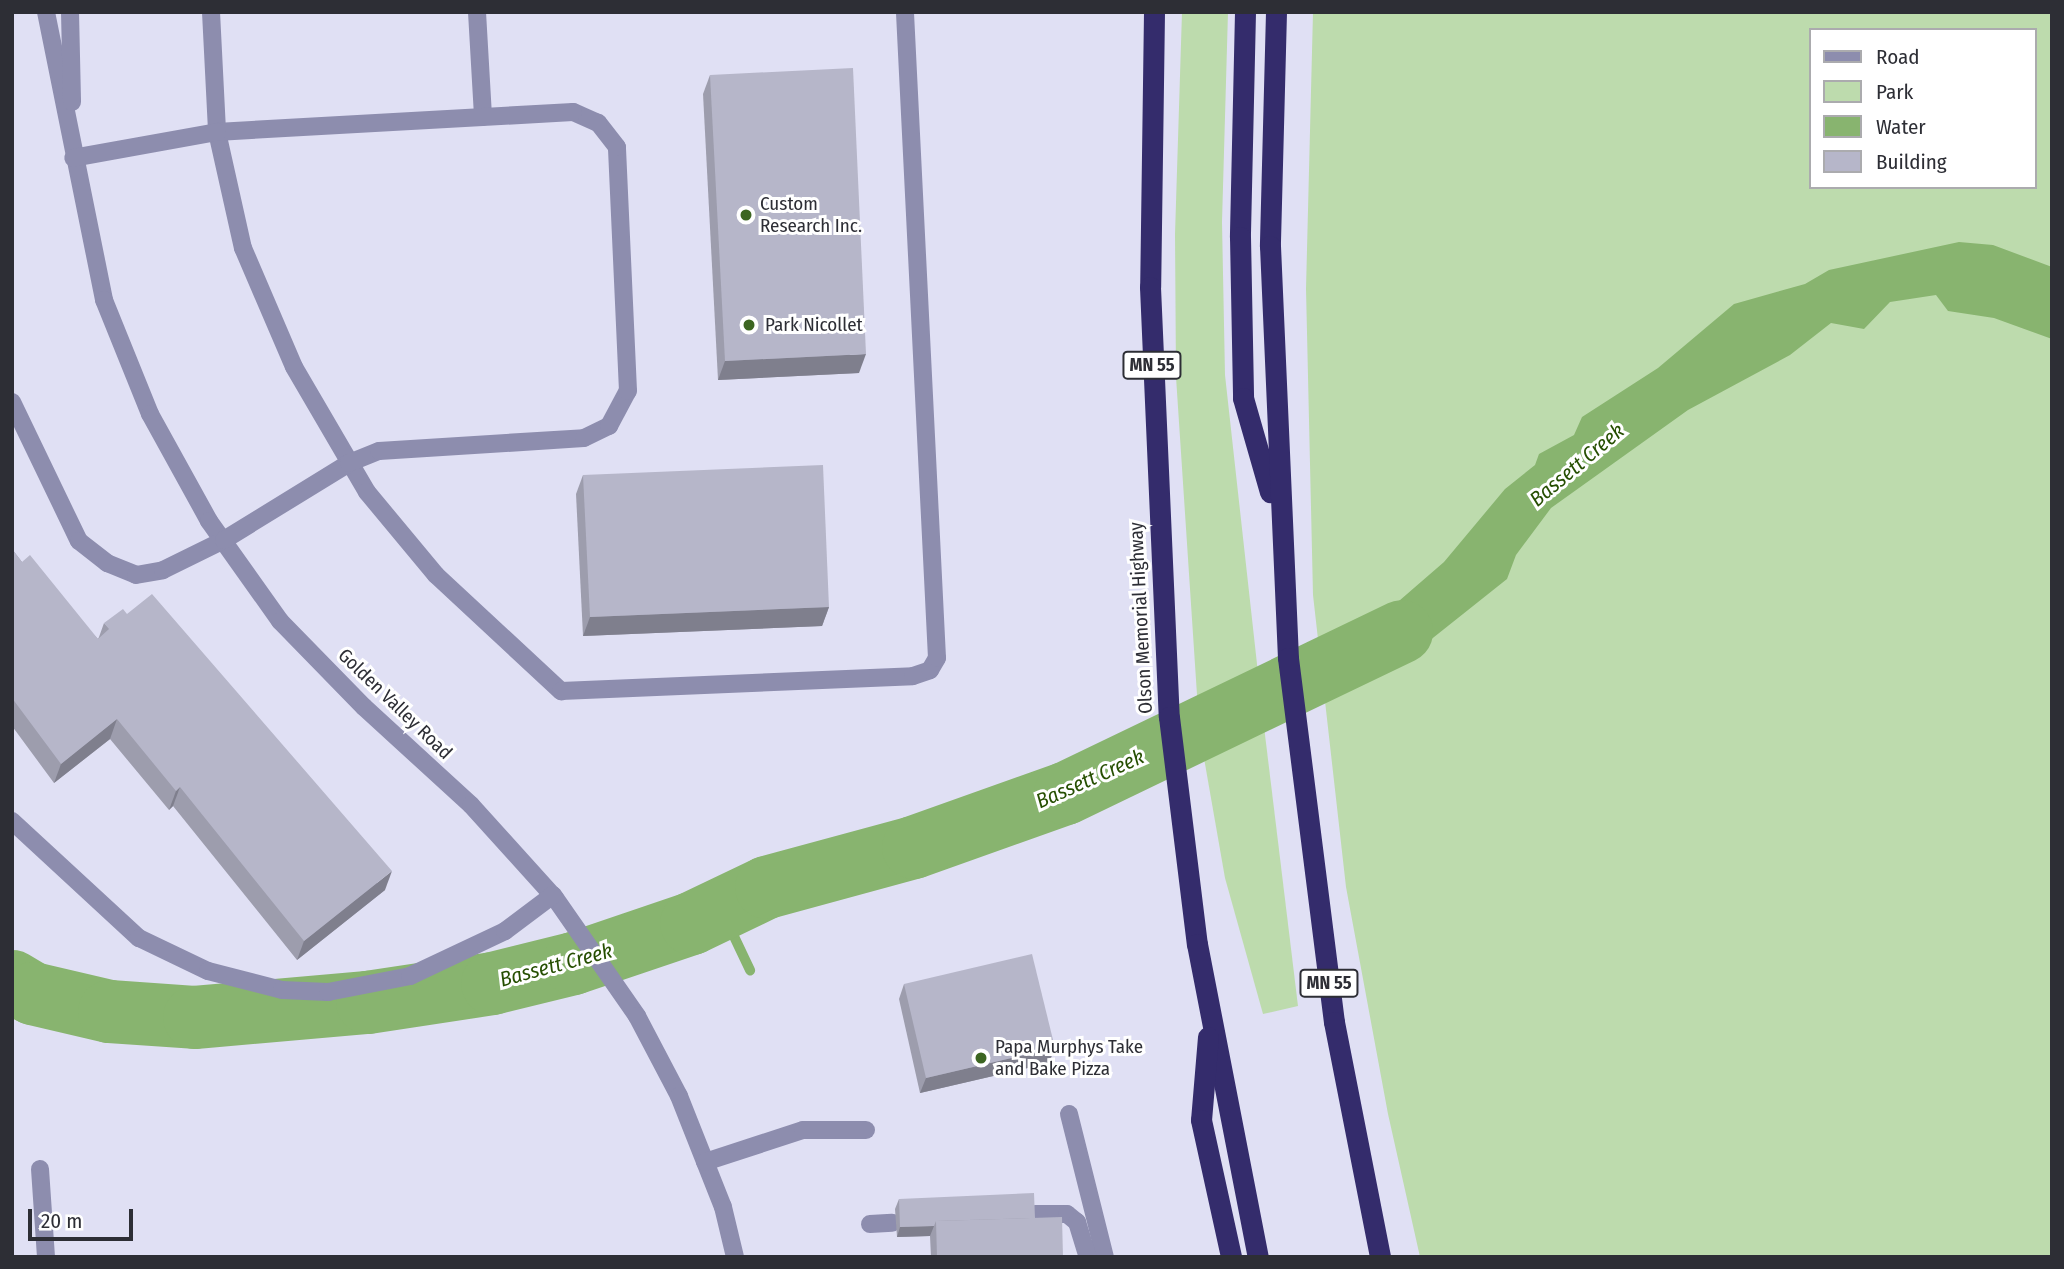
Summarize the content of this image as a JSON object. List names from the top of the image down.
{
  "streets": {
    "highway": ["MN 55", "Olson Memorial Highway"],
    "street": ["Golden Valley Road"]
  },
  "water": ["Bassett Creek"],
  "places": ["Custom Research Inc.", "Park Nicollet", "Papa Murphys Take and Bake Pizza"],
  "legend": [
    "Road",
    "Park",
    "Water",
    "Building"
  ],
  "scale_bar": "20 m"
}
